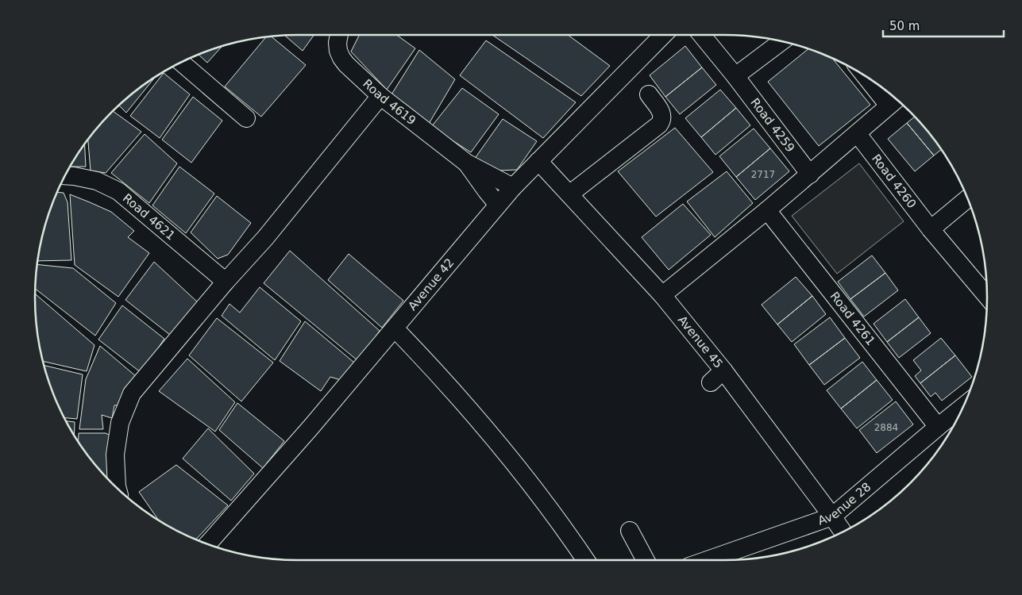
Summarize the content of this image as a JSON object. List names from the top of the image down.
{
  "streets": {
    "street": [
      "Road 4619",
      "Road 4259",
      "Road 4260",
      "Road 4621",
      "Avenue 42",
      "Road 4261",
      "Avenue 45",
      "Avenue 28"
    ]
  },
  "crossings": [
    ["Road 4619", "Avenue 42"],
    ["Avenue 42", "Avenue 45"],
    ["Road 4261", "Avenue 28"],
    ["Avenue 45", "Avenue 28"]
  ],
  "house_numbers": ["2717", "2884"],
  "scale_bar": "50 m"
}
